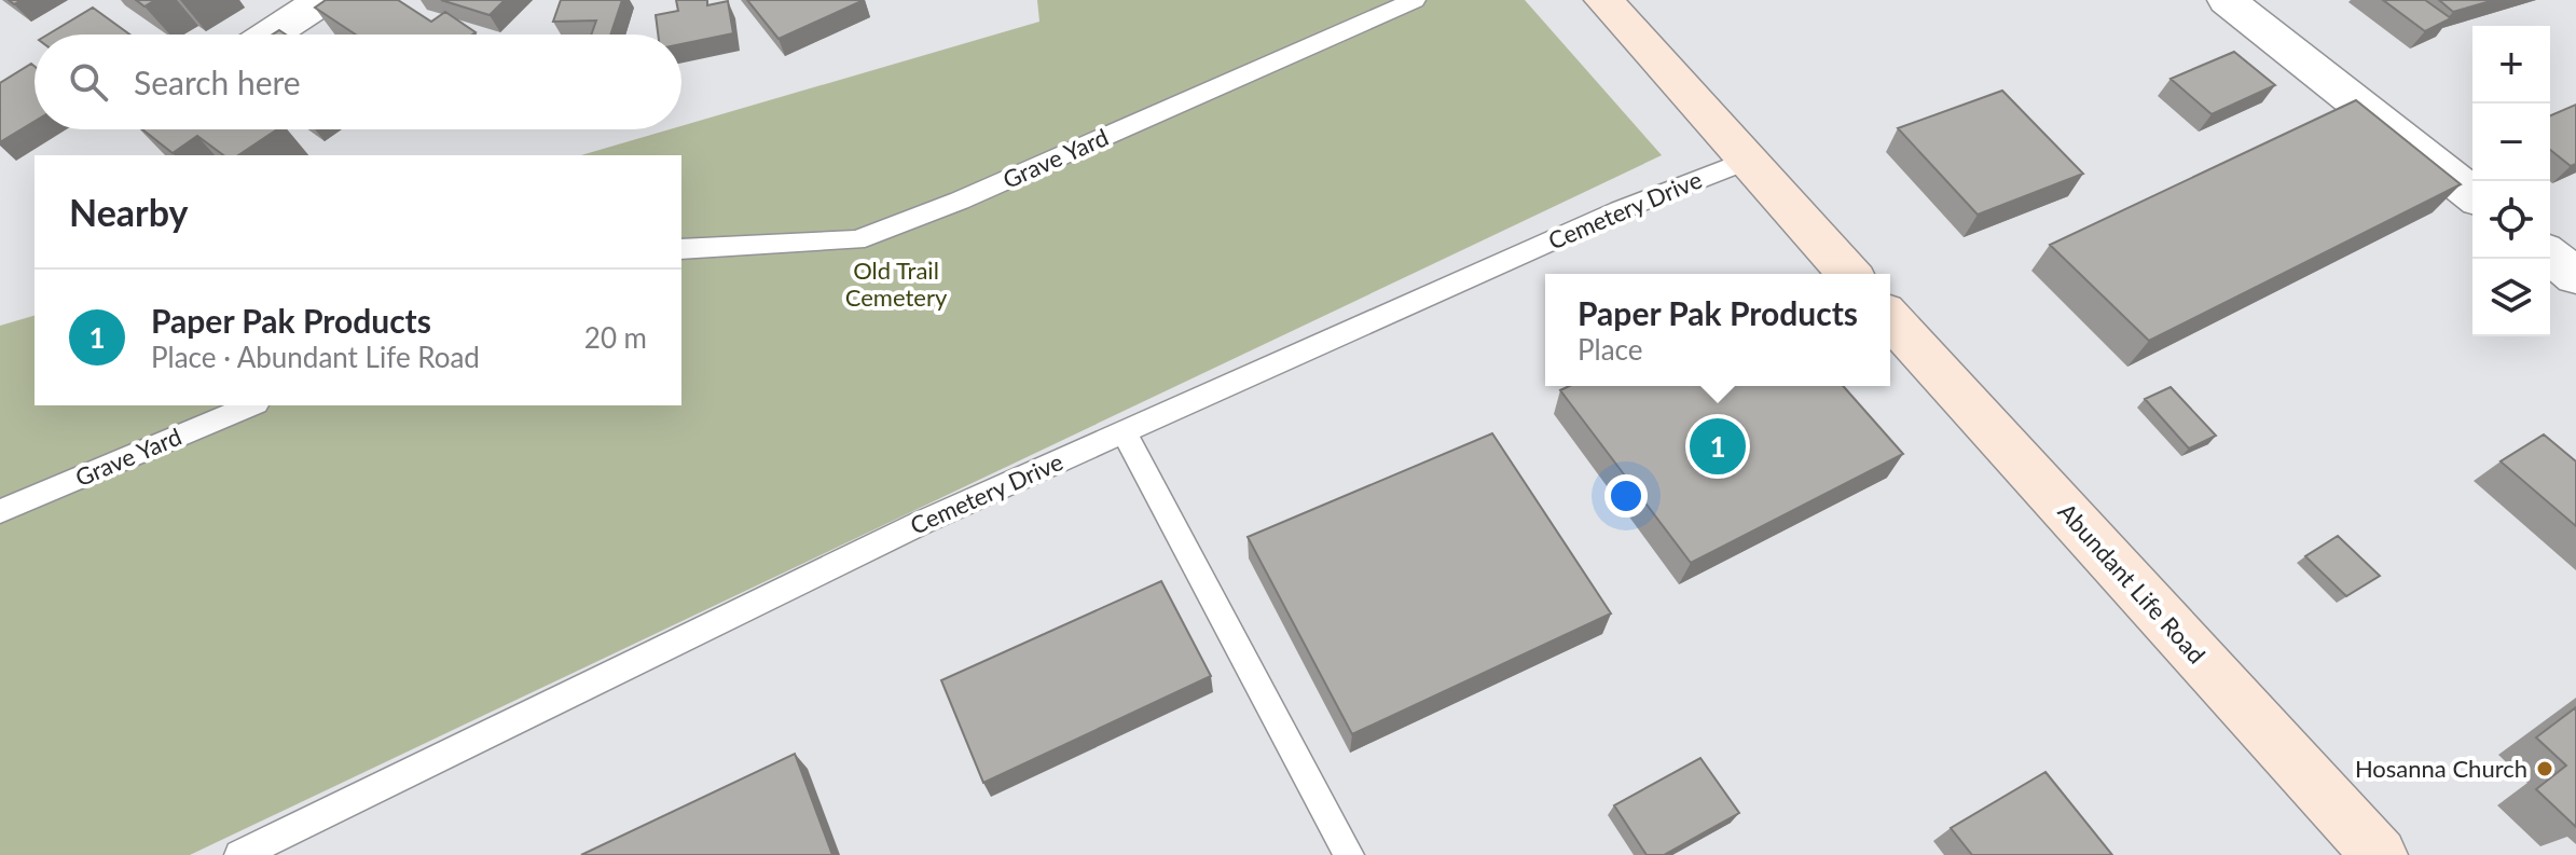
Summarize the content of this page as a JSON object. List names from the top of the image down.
{
  "streets": {
    "street": ["Abundant Life Road"],
    "lane": ["Grave Yard", "Cemetery Drive"]
  },
  "parks": ["Old Trail Cemetery"],
  "places": ["Hosanna Church"],
  "page": {
    "map_buttons": ["+", "−"],
    "search": "Search here",
    "heading": "Nearby",
    "list": [
      {
        "mark": "1",
        "name": "Paper Pak Products",
        "note": "Place · Abundant Life Road",
        "value": "20 m"
      }
    ],
    "popup": ["Paper Pak Products", "Place"],
    "pins": "1"
  }
}
